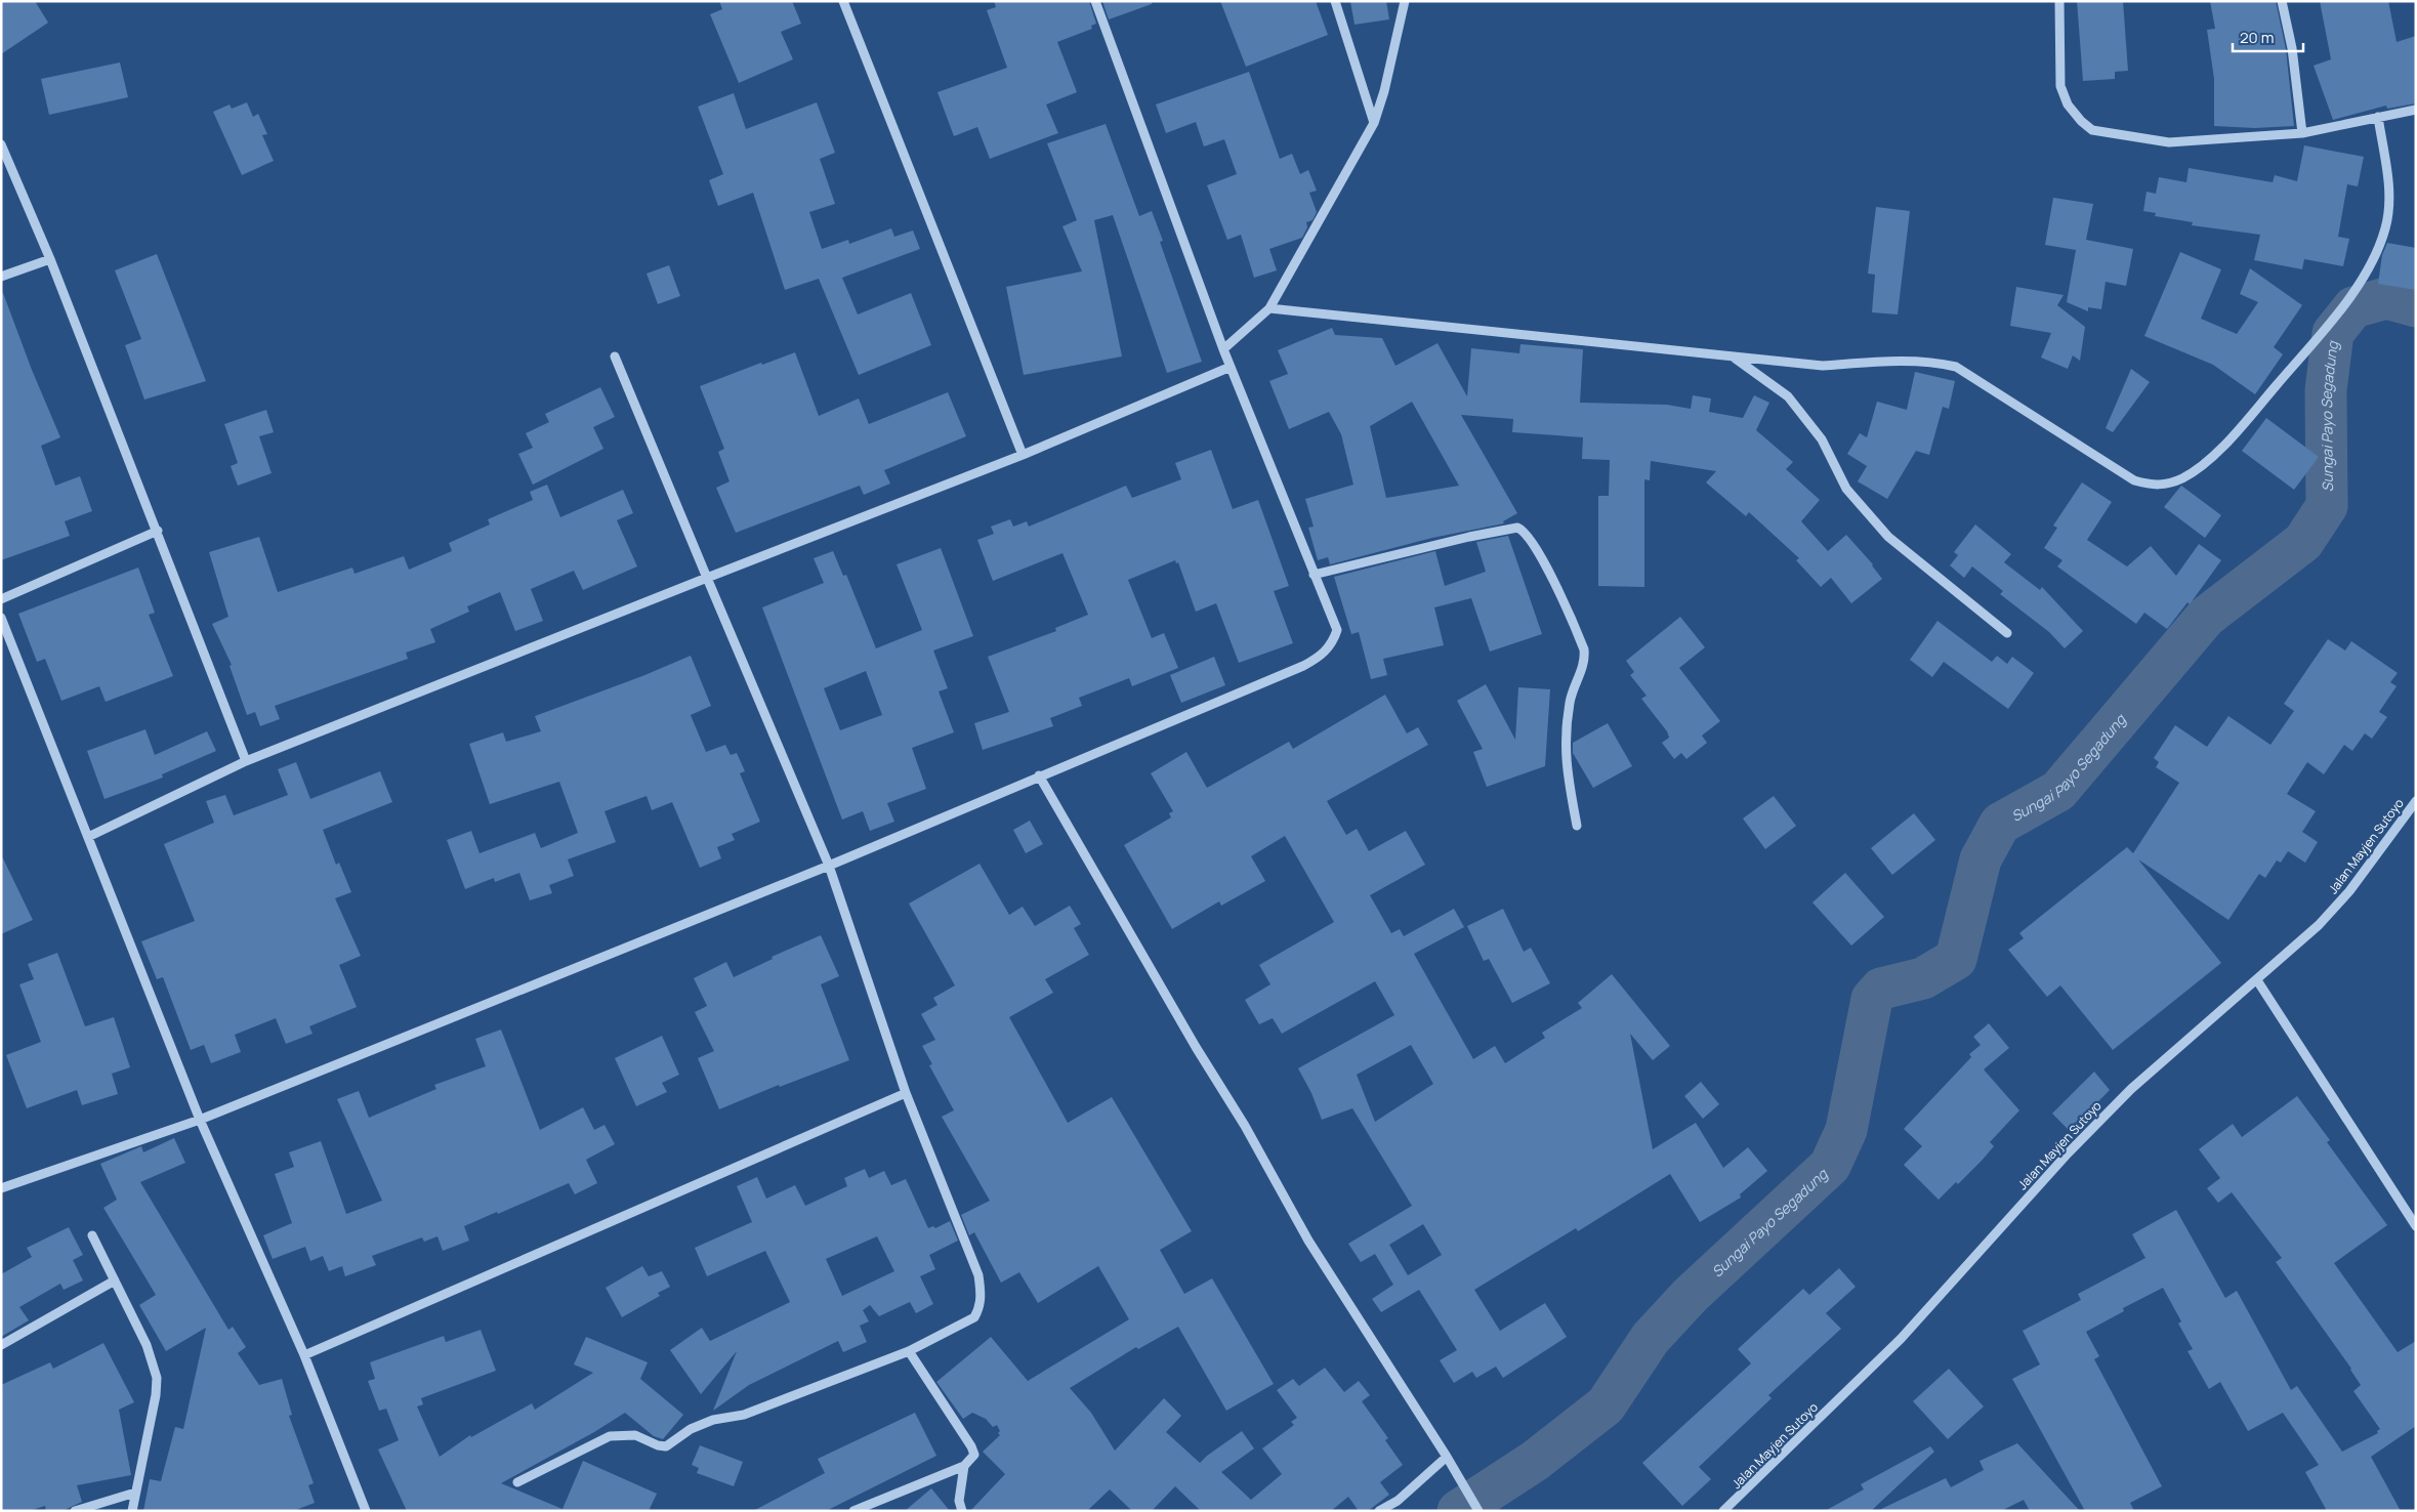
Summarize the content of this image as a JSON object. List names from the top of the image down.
{
  "streets": {
    "street": ["Jalan Mayjen Sutoyo"]
  },
  "water": ["Sungai Payo Segadung"],
  "scale_bar": "20 m"
}
